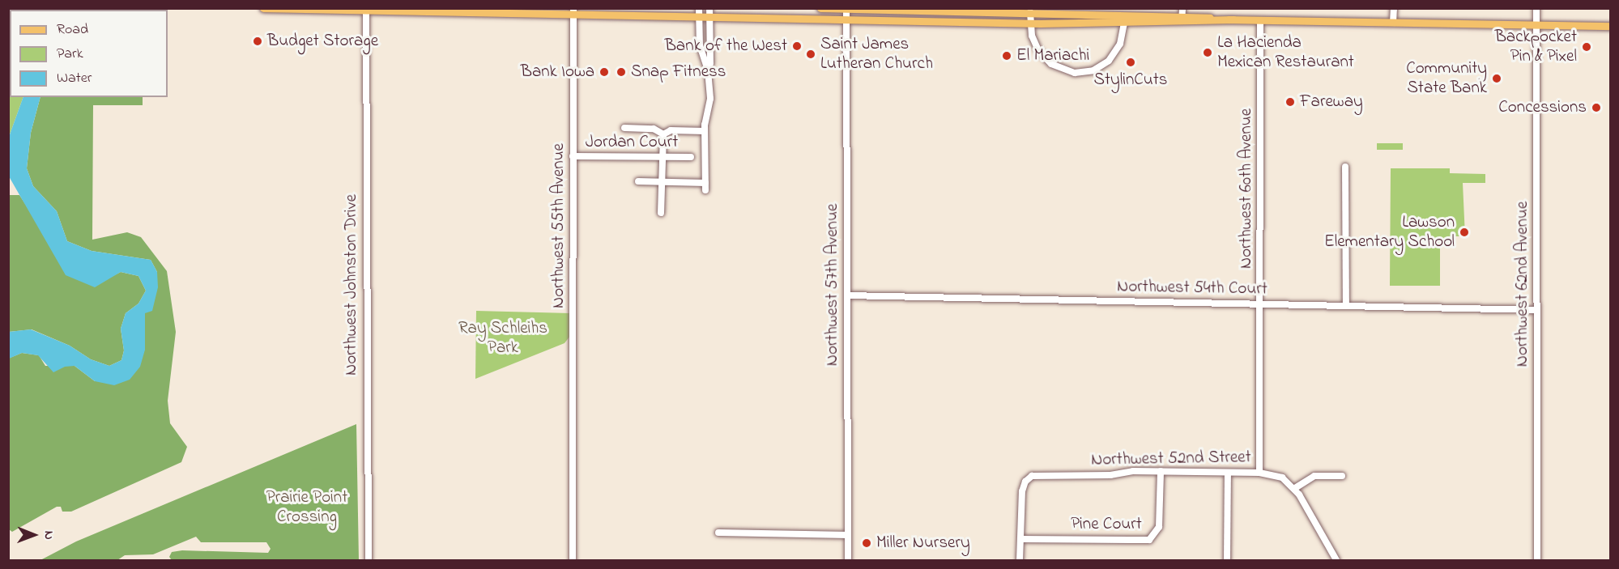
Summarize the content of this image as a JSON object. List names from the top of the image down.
{
  "streets": {
    "street": [
      "Jordan Court",
      "Northwest 60th Avenue",
      "Northwest 55th Avenue",
      "Northwest 62nd Avenue",
      "Northwest Johnston Drive",
      "Northwest 57th Avenue",
      "Northwest 54th Court",
      "Northwest 52nd Street",
      "Pine Court"
    ]
  },
  "crossings": [
    ["Jordan Court", "Northwest 55th Avenue"],
    ["Northwest 60th Avenue", "Northwest 54th Court"],
    ["Northwest 60th Avenue", "Northwest 52nd Street"],
    ["Northwest 62nd Avenue", "Northwest 54th Court"],
    ["Northwest 57th Avenue", "Northwest 54th Court"],
    ["Northwest 52nd Street", "Pine Court"]
  ],
  "parks": ["Ray Schleihs Park", "Prairie Point Crossing"],
  "places": [
    "Budget Storage",
    "Bank of the West",
    "Backpocket Pin & Pixel",
    "La Hacienda Mexican Restaurant",
    "Saint James Lutheran Church",
    "El Mariachi",
    "StylinCuts",
    "Bank Iowa",
    "Snap Fitness",
    "Community State Bank",
    "Fareway",
    "Concessions",
    "Lawson Elementary School",
    "Miller Nursery"
  ],
  "legend": ["Road", "Park", "Water"],
  "north": "right"
}
